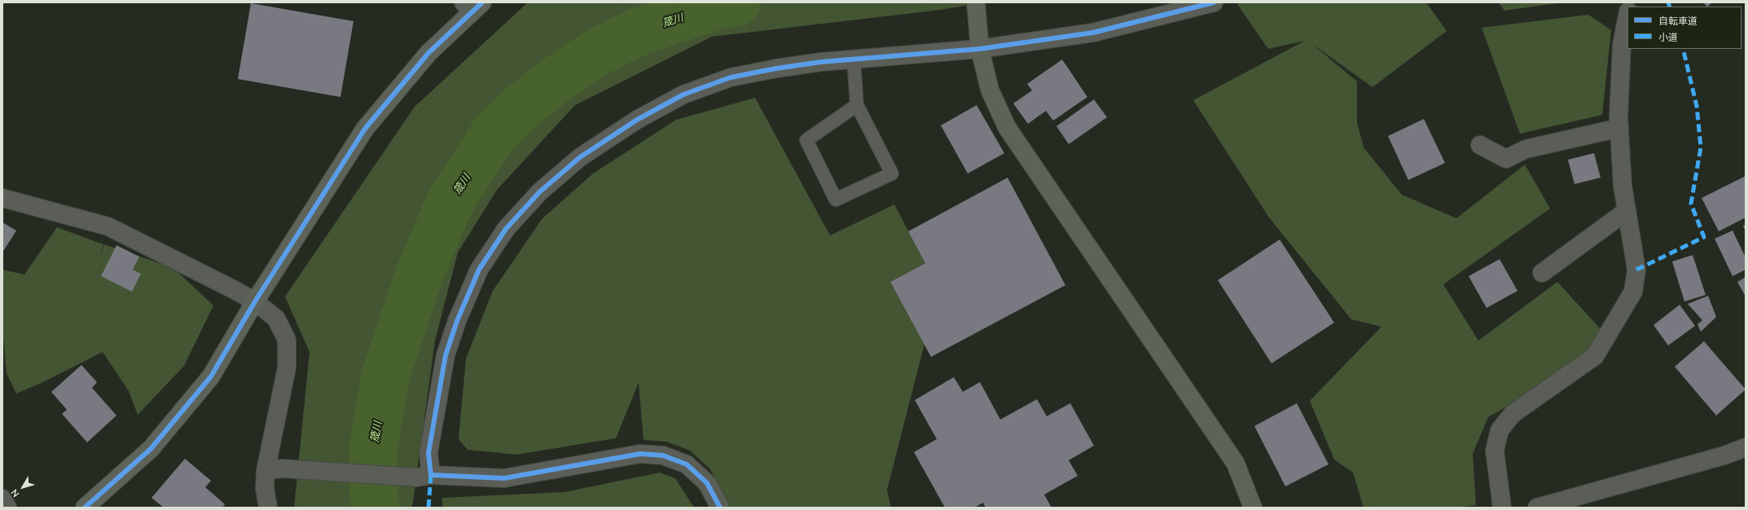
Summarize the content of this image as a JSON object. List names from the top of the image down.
{
  "water": ["筬川"],
  "legend": ["自転車道", "小道"],
  "north": "bottom left"
}
